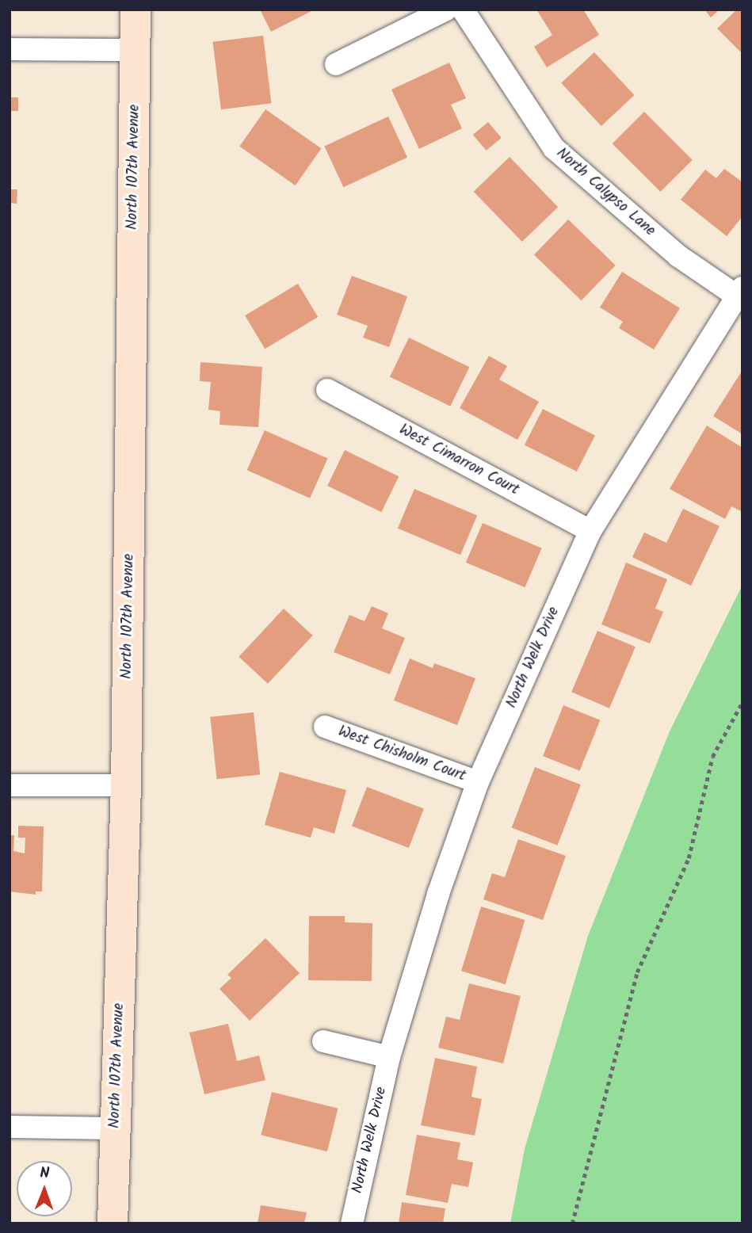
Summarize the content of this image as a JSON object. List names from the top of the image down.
{
  "streets": {
    "main road": ["North 107th Avenue"],
    "street": [
      "North Calypso Lane",
      "West Cimarron Court",
      "North Welk Drive",
      "West Chisholm Court"
    ]
  },
  "crossings": [
    ["North Calypso Lane", "North Welk Drive"],
    ["West Cimarron Court", "North Welk Drive"],
    ["North Welk Drive", "West Chisholm Court"]
  ],
  "north": "top"
}
